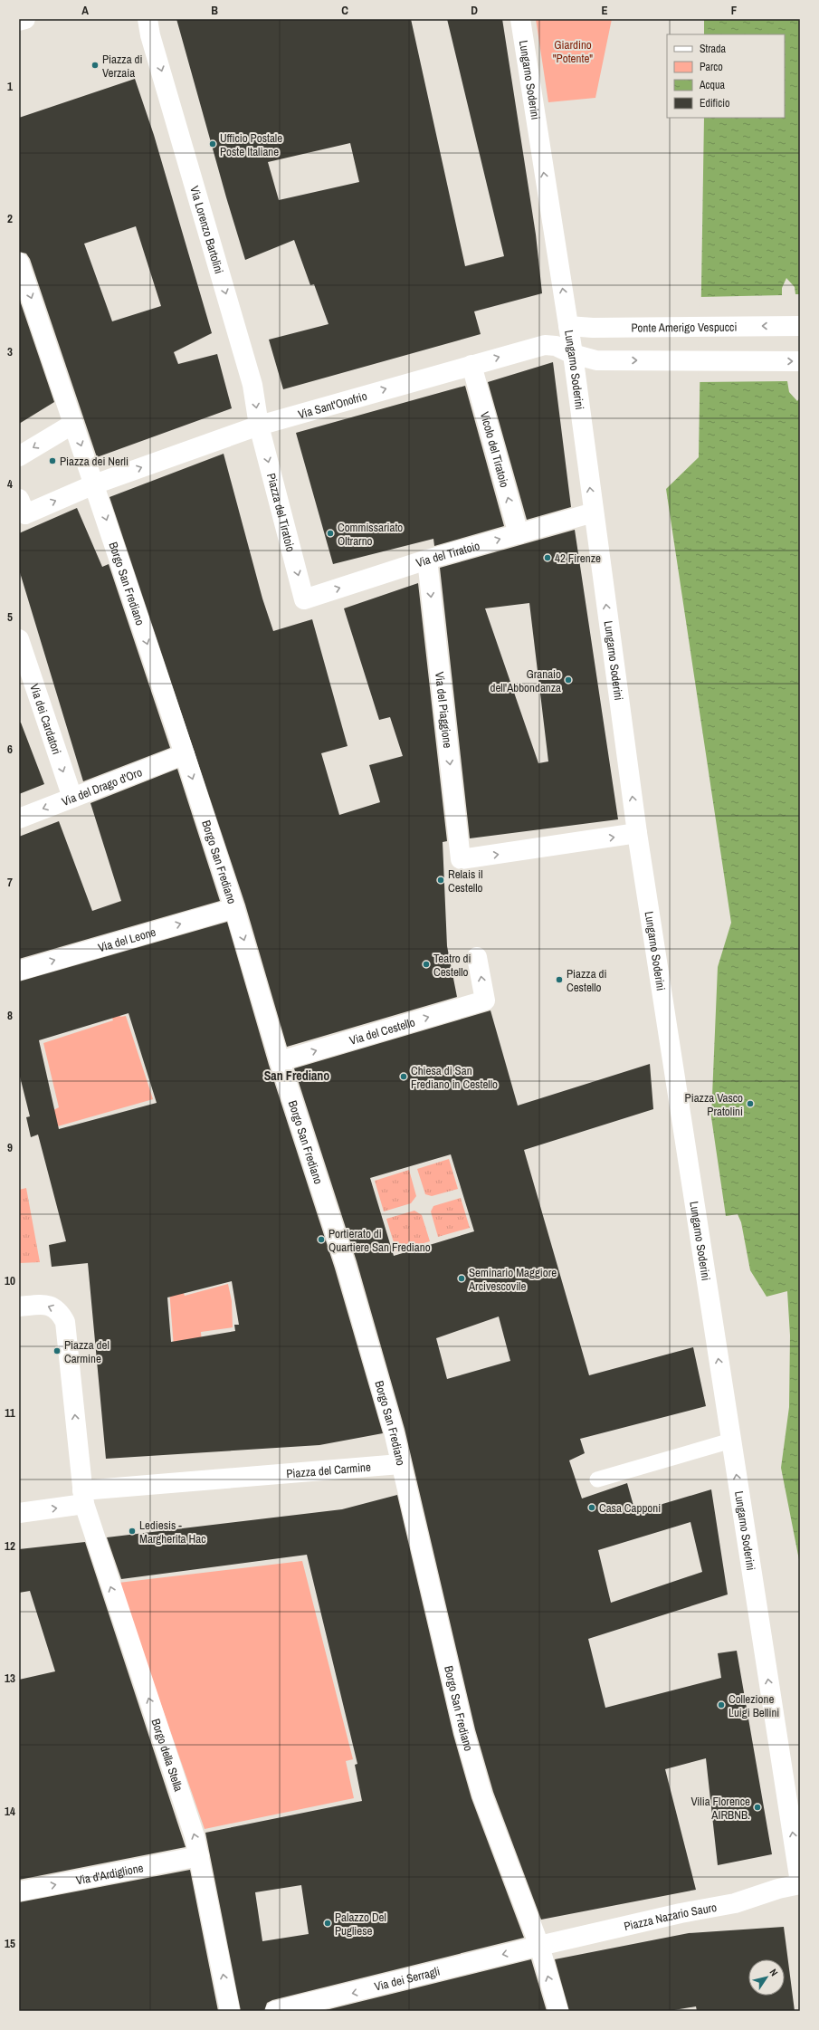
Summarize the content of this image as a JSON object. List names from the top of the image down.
{
  "streets": {
    "street": [
      "Lungarno Soderini",
      "Via Lorenzo Bartolini",
      "Ponte Amerigo Vespucci",
      "Via Sant'Onofrio",
      "Vicolo del Tiratoio",
      "Piazza del Tiratoio",
      "Via del Tiratoio",
      "Borgo San Frediano",
      "Via del Piaggione",
      "Via dei Cardatori",
      "Via del Drago d'Oro",
      "Via del Leone",
      "Via del Cestello",
      "Piazza del Carmine",
      "Borgo della Stella",
      "Via d'Ardiglione",
      "Piazza Nazario Sauro",
      "Via dei Serragli"
    ]
  },
  "crossings": [
    ["Lungarno Soderini", "Ponte Amerigo Vespucci"],
    ["Lungarno Soderini", "Via Sant'Onofrio"],
    ["Lungarno Soderini", "Via del Tiratoio"],
    ["Lungarno Soderini", "Via del Piaggione"],
    ["Lungarno Soderini", "Piazza Nazario Sauro"],
    ["Via Lorenzo Bartolini", "Via Sant'Onofrio"],
    ["Via Lorenzo Bartolini", "Piazza del Tiratoio"],
    ["Via Sant'Onofrio", "Vicolo del Tiratoio"],
    ["Via Sant'Onofrio", "Piazza del Tiratoio"],
    ["Via Sant'Onofrio", "Borgo San Frediano"],
    ["Vicolo del Tiratoio", "Via del Tiratoio"],
    ["Piazza del Tiratoio", "Via del Tiratoio"],
    ["Via del Tiratoio", "Via del Piaggione"],
    ["Borgo San Frediano", "Via del Drago d'Oro"],
    ["Borgo San Frediano", "Via del Leone"],
    ["Borgo San Frediano", "Via del Cestello"],
    ["Borgo San Frediano", "Piazza del Carmine"],
    ["Borgo San Frediano", "Piazza Nazario Sauro"],
    ["Borgo San Frediano", "Via dei Serragli"],
    ["Via dei Cardatori", "Via del Drago d'Oro"],
    ["Piazza del Carmine", "Borgo della Stella"],
    ["Borgo della Stella", "Via d'Ardiglione"],
    ["Piazza Nazario Sauro", "Via dei Serragli"]
  ],
  "one_way": [
    "Lungarno Soderini",
    "Via Lorenzo Bartolini",
    "Via Sant'Onofrio",
    "Vicolo del Tiratoio",
    "Piazza del Tiratoio",
    "Via del Tiratoio",
    "Borgo San Frediano",
    "Via dei Cardatori",
    "Via del Leone",
    "Via del Cestello",
    "Borgo della Stella",
    "Via d'Ardiglione",
    "Via dei Serragli"
  ],
  "districts": ["San Frediano"],
  "parks": ["Giardino \"Potente\""],
  "places": [
    "Piazza di Verzaia",
    "Ufficio Postale Poste Italiane",
    "Piazza dei Nerli",
    "Commissariato Oltrarno",
    "42 Firenze",
    "Granaio dell'Abbondanza",
    "Relais il Cestello",
    "Teatro di Cestello",
    "Piazza di Cestello",
    "Chiesa di San Frediano in Cestello",
    "Piazza Vasco Pratolini",
    "Portierato di Quartiere San Frediano",
    "Seminario Maggiore Arcivescovile",
    "Piazza del Carmine",
    "Casa Capponi",
    "Lediesis - Margherita Hac",
    "Collezione Luigi Bellini",
    "Vilia Florence AIRBNB.",
    "Palazzo Del Pugliese"
  ],
  "legend": [
    "Strada",
    "Parco",
    "Acqua",
    "Edificio"
  ],
  "north": "top right",
  "grid": {
    "columns": [
      "A",
      "B",
      "C",
      "D",
      "E",
      "F"
    ],
    "rows": [
      "1",
      "2",
      "3",
      "4",
      "5",
      "6",
      "7",
      "8",
      "9",
      "10",
      "11",
      "12",
      "13",
      "14",
      "15"
    ]
  }
}
